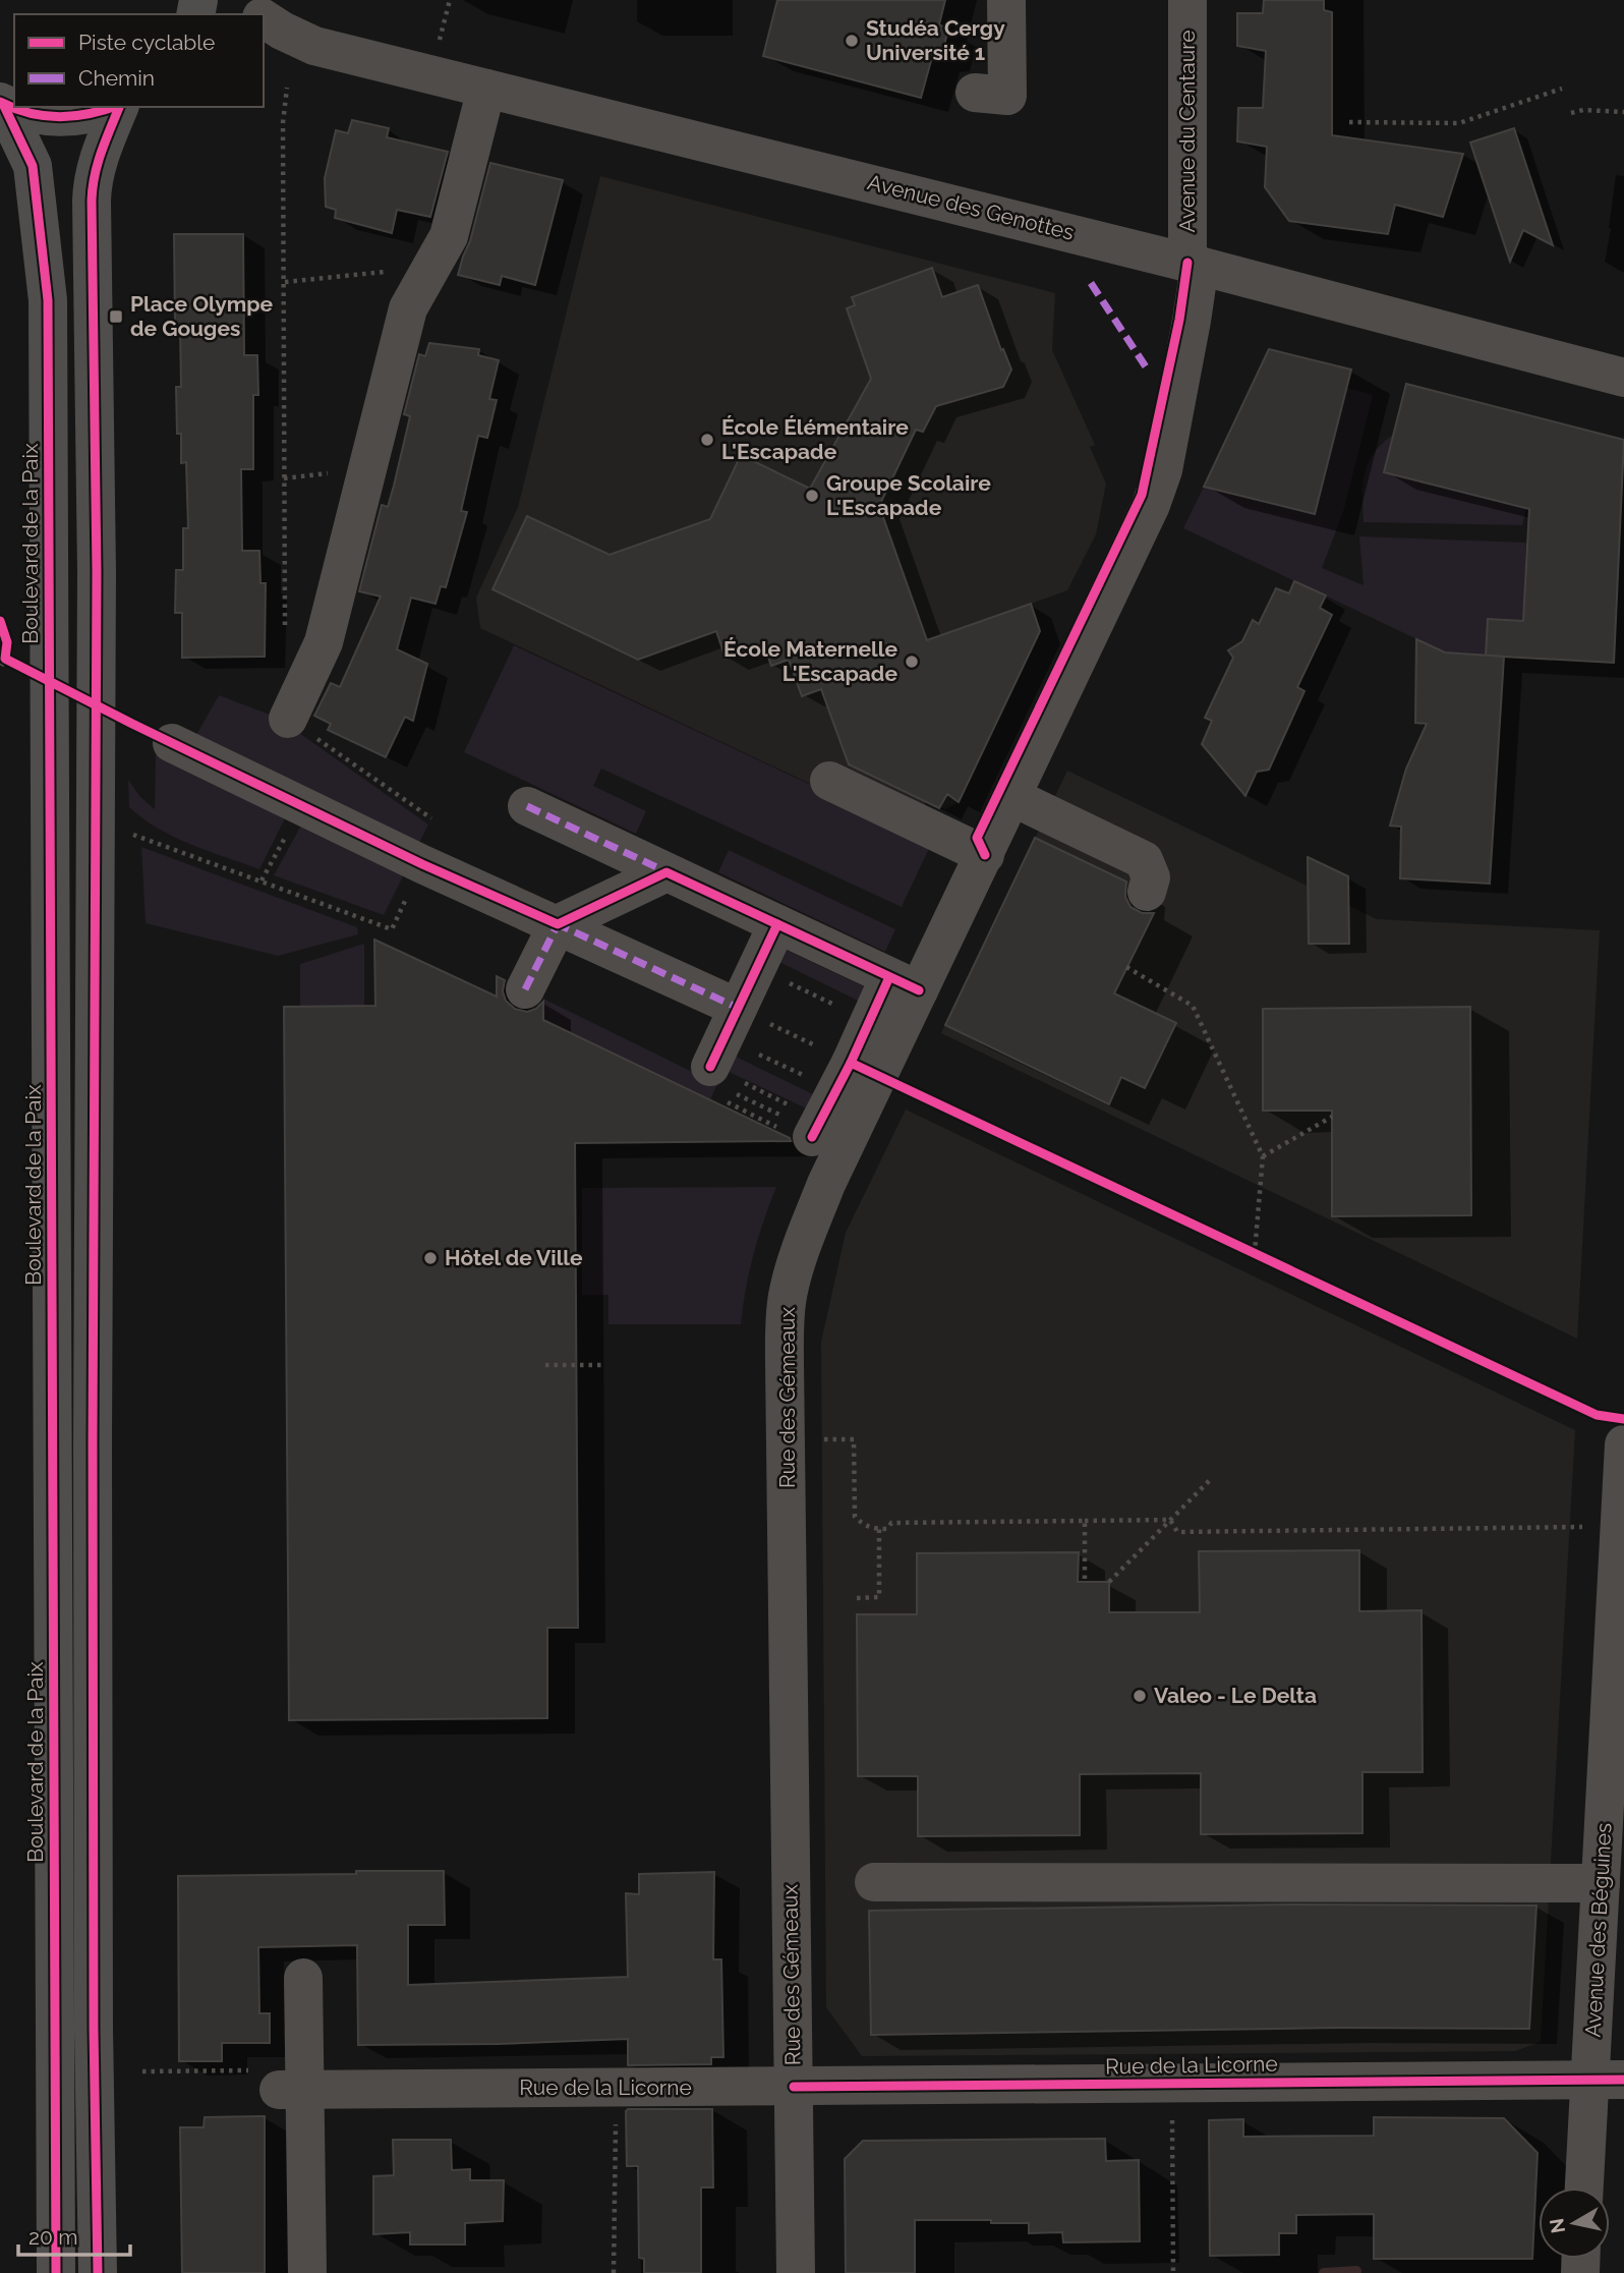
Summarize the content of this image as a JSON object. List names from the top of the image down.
{
  "streets": {
    "main road": ["Boulevard de la Paix"],
    "street": [
      "Avenue du Centaure",
      "Avenue des Genottes",
      "Rue des Gémeaux",
      "Avenue des Béguines",
      "Rue de la Licorne"
    ]
  },
  "crossings": [
    ["Avenue du Centaure", "Avenue des Genottes"],
    ["Avenue du Centaure", "Rue des Gémeaux"],
    ["Avenue des Genottes", "Rue des Gémeaux"],
    ["Rue des Gémeaux", "Rue de la Licorne"],
    ["Avenue des Béguines", "Rue de la Licorne"]
  ],
  "places": {
    "other": [
      "Studéa Cergy Université 1",
      "École Élémentaire L'Escapade",
      "Groupe Scolaire L'Escapade",
      "École Maternelle L'Escapade",
      "Hôtel de Ville",
      "Valeo - Le Delta"
    ],
    "transit": ["Place Olympe de Gouges"]
  },
  "legend": ["Piste cyclable", "Chemin"],
  "scale_bar": "20 m",
  "north": "left"
}
